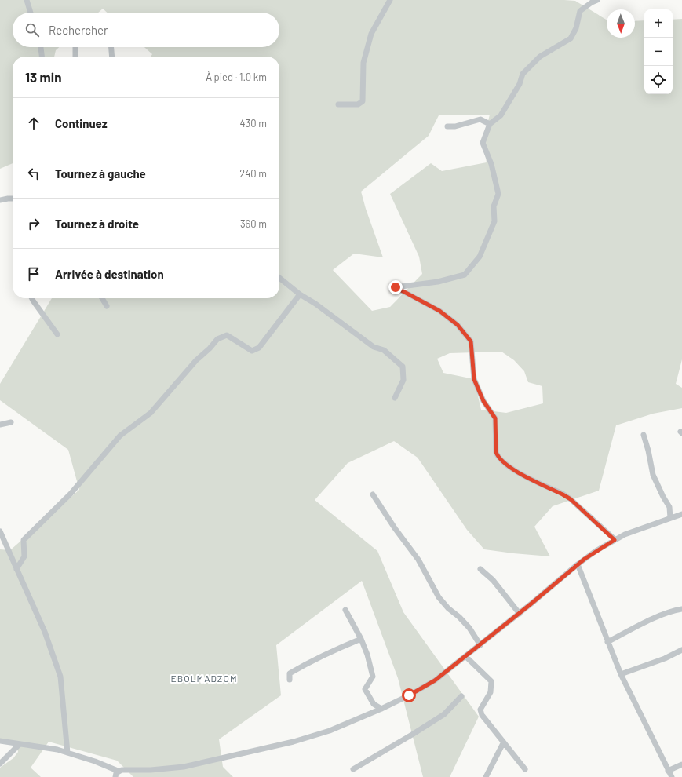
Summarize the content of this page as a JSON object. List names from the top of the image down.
{
  "districts": ["EBOLMADZOM"],
  "north": "bottom",
  "page": {
    "map_buttons": ["+", "−"],
    "search": "Rechercher",
    "heading": ["13 min", "À pied · 1.0 km"],
    "list": [
      ["Continuez", "430 m"],
      ["Tournez à gauche", "240 m"],
      ["Tournez à droite", "360 m"],
      "Arrivée à destination"
    ]
  }
}
